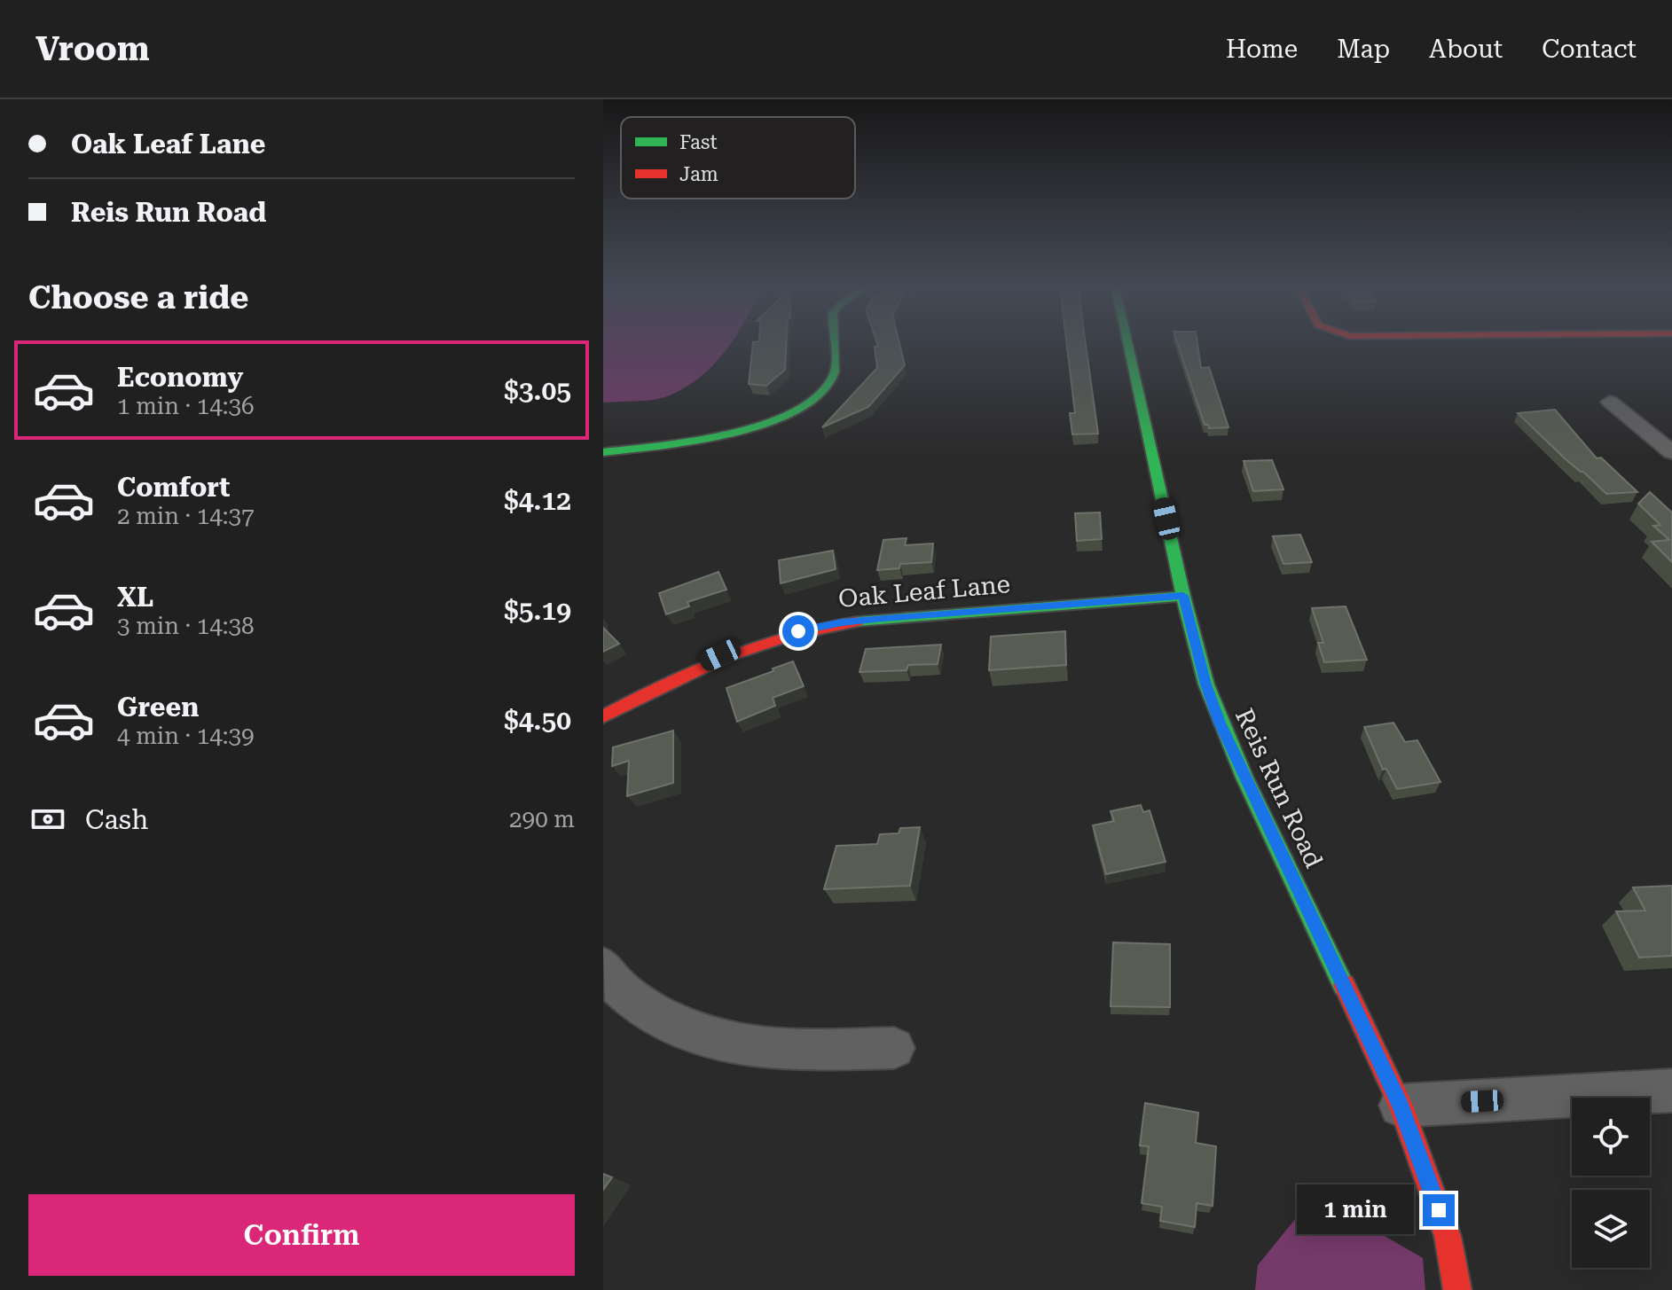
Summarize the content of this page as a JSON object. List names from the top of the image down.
{
  "streets": {
    "street": ["Oak Leaf Lane", "Reis Run Road"]
  },
  "crossings": [
    ["Oak Leaf Lane", "Reis Run Road"]
  ],
  "legend": ["Fast", "Jam"],
  "page": {
    "header": "Vroom",
    "nav": [
      "Home",
      "Map",
      "About",
      "Contact"
    ],
    "banner": ["Oak Leaf Lane", "Reis Run Road"],
    "heading": "Choose a ride",
    "list": [
      {
        "name": "Economy",
        "note": "1 min · 14:36",
        "value": "$3.05"
      },
      {
        "name": "Comfort",
        "note": "2 min · 14:37",
        "value": "$4.12"
      },
      {
        "name": "XL",
        "note": "3 min · 14:38",
        "value": "$5.19"
      },
      {
        "name": "Green",
        "note": "4 min · 14:39",
        "value": "$4.50"
      }
    ],
    "pay": ["Cash", "290 m"],
    "buttons": "Confirm",
    "bubble": "1 min"
  }
}
